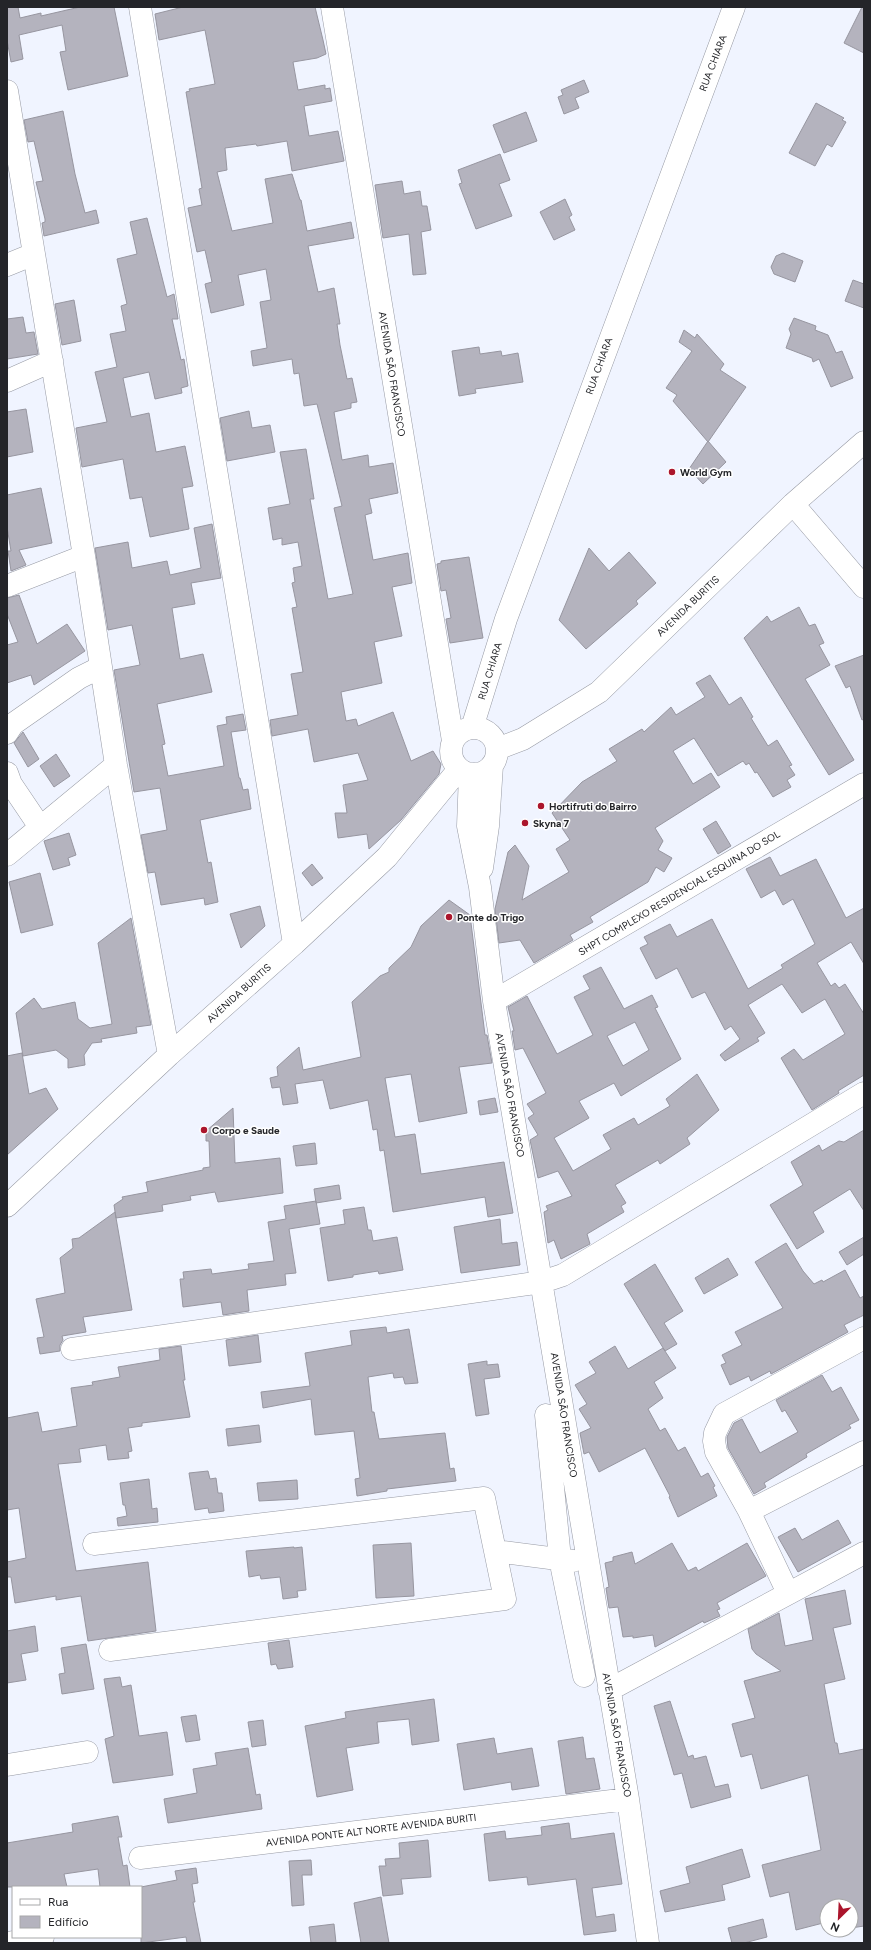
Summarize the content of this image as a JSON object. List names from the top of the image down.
{
  "streets": {
    "street": [
      "RUA CHIARA",
      "AVENIDA SÃO FRANCISCO",
      "AVENIDA BURITIS",
      "SHPT COMPLEXO RESIDENCIAL ESQUINA DO SOL",
      "AVENIDA PONTE ALT NORTE AVENIDA BURITI"
    ]
  },
  "crossings": [
    ["RUA CHIARA", "AVENIDA SÃO FRANCISCO"],
    ["RUA CHIARA", "AVENIDA BURITIS"],
    ["AVENIDA SÃO FRANCISCO", "AVENIDA BURITIS"],
    ["AVENIDA SÃO FRANCISCO", "SHPT COMPLEXO RESIDENCIAL ESQUINA DO SOL"],
    ["AVENIDA SÃO FRANCISCO", "AVENIDA PONTE ALT NORTE AVENIDA BURITI"]
  ],
  "places": [
    "World Gym",
    "Hortifruti do Bairro",
    "Skyna 7",
    "Ponte do Trigo",
    "Corpo e Saude"
  ],
  "legend": ["Rua", "Edifício"],
  "north": "bottom left"
}
